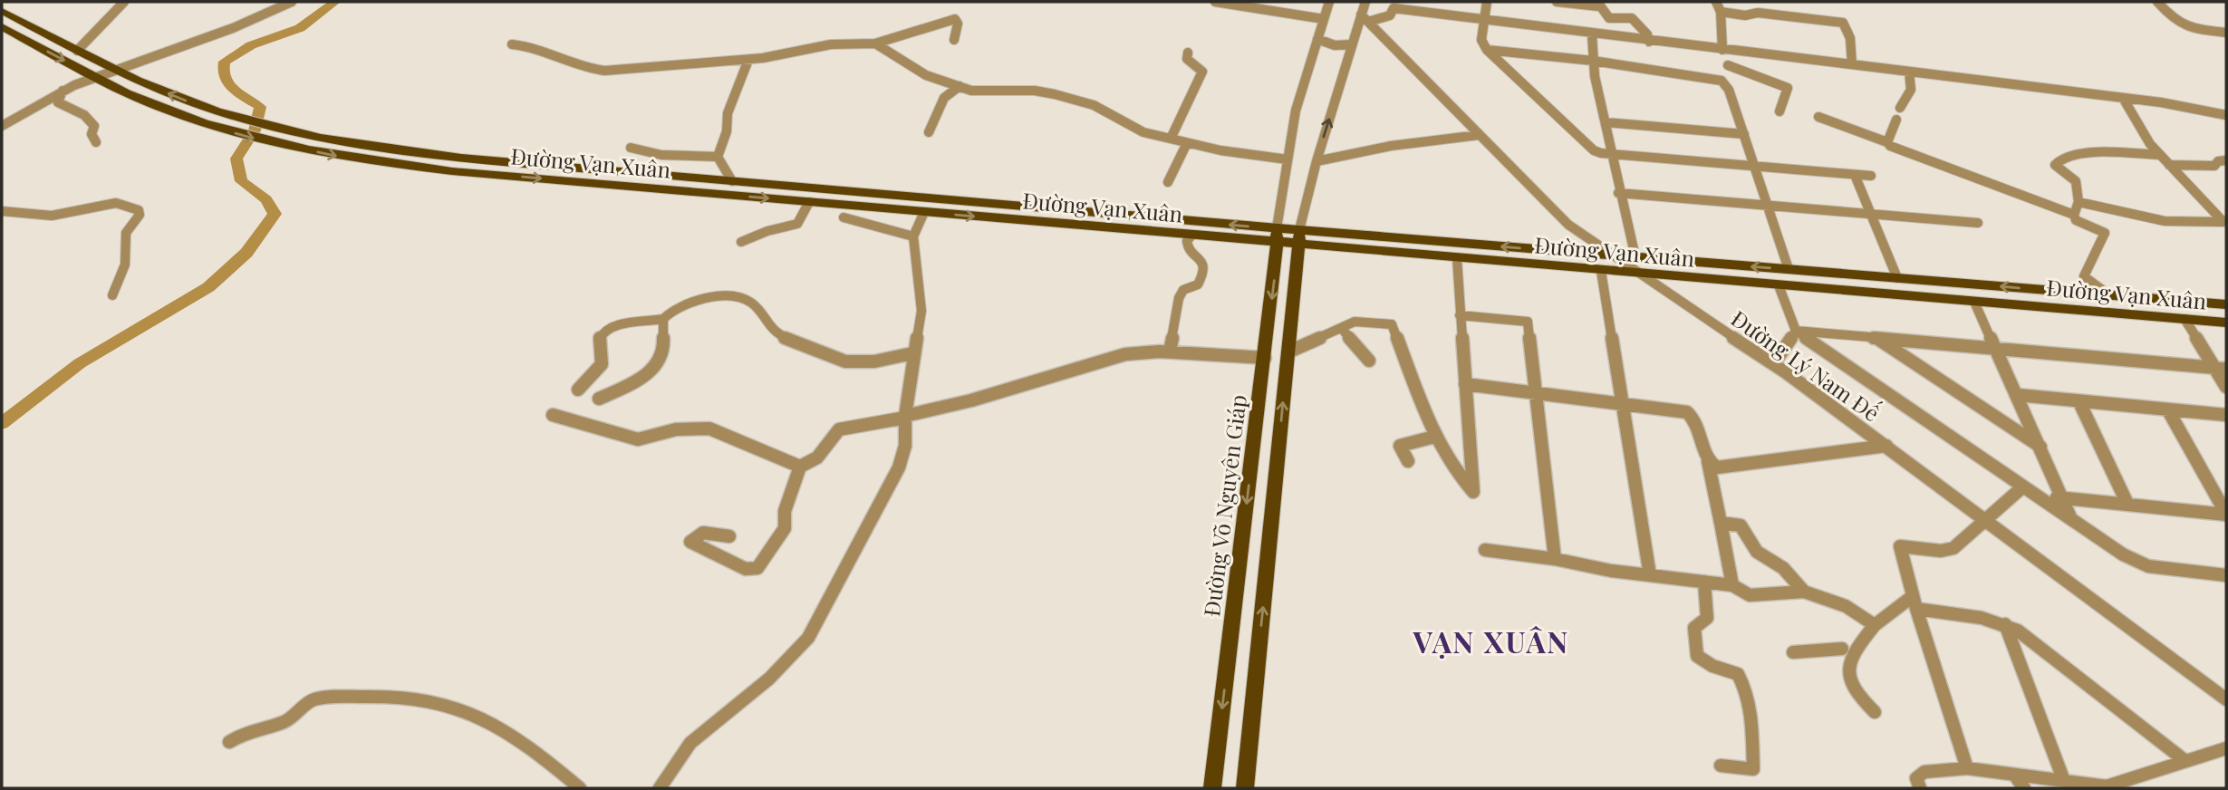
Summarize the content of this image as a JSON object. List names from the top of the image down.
{
  "streets": {
    "main road": ["Đường Vạn Xuân", "Đường Võ Nguyên Giáp"],
    "street": ["Đường Lý Nam Đế"]
  },
  "crossings": [
    ["Đường Vạn Xuân", "Đường Lý Nam Đế"],
    ["Đường Vạn Xuân", "Đường Võ Nguyên Giáp"]
  ],
  "districts": ["VẠN XUÂN"]
}
